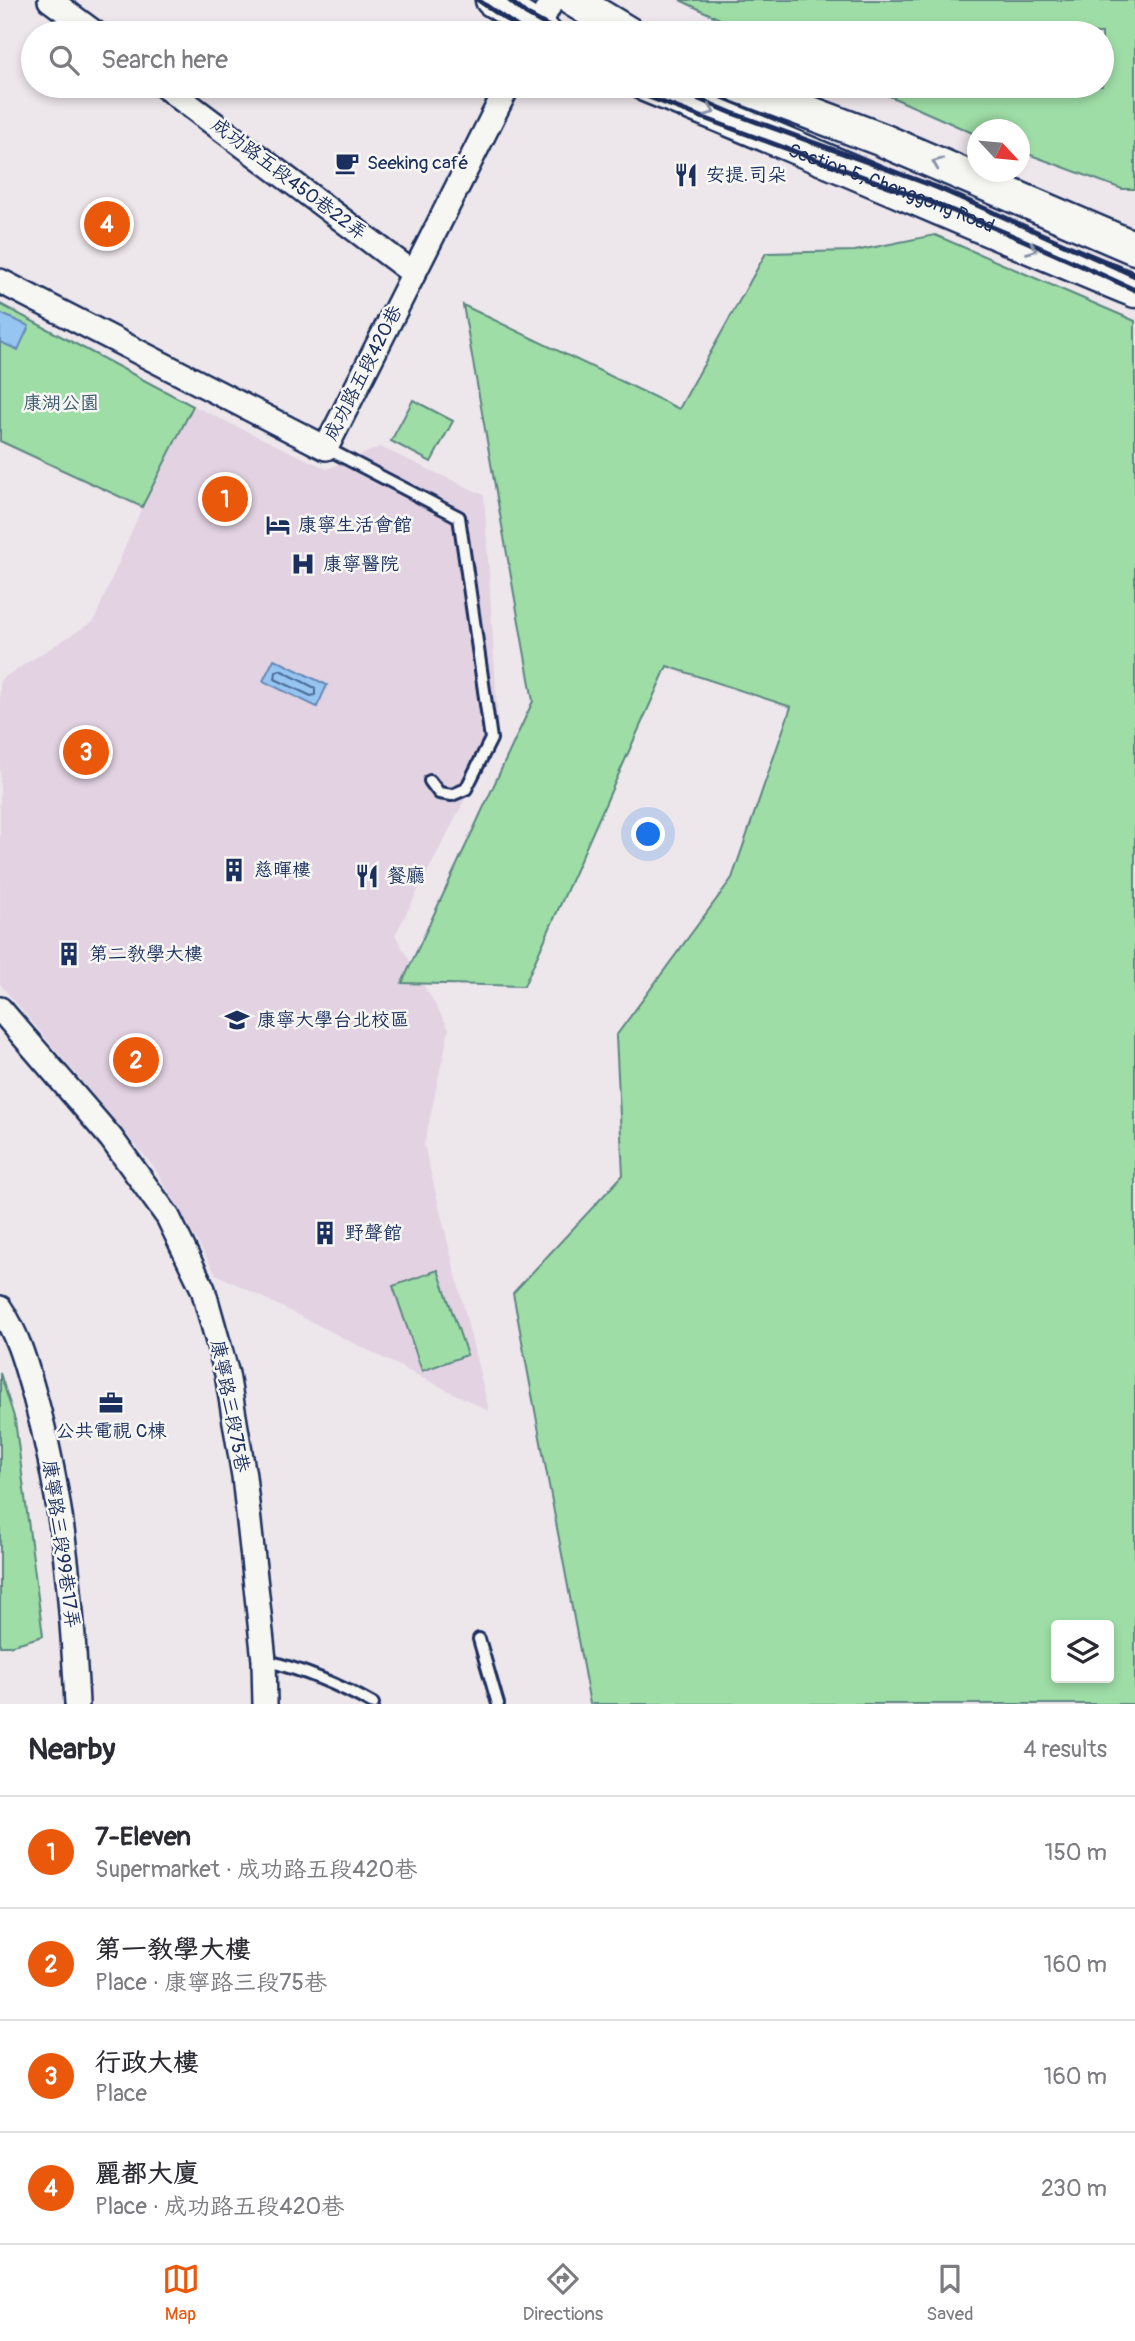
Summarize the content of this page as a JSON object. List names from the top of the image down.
{
  "streets": {
    "main road": ["Section 5, Chenggong Road"],
    "street": [
      "成功路五段450巷22弄",
      "成功路五段420巷",
      "康寧路三段75巷",
      "康寧路三段99巷17弄"
    ]
  },
  "crossings": [
    ["成功路五段450巷22弄", "成功路五段420巷"]
  ],
  "parks": ["康湖公園"],
  "places": {
    "cafe": ["Seeking café"],
    "restaurant": ["安提.司朵", "餐廳"],
    "hotel": ["康寧生活會館"],
    "hospital": ["康寧醫院"],
    "building": ["慈暉樓", "第二教學大樓", "野聲館"],
    "school or university": ["康寧大學台北校區"],
    "office": ["公共電視 C棟"]
  },
  "north": "bottom right",
  "page": {
    "search": "Search here",
    "pins": [
      "4",
      "1",
      "3",
      "2"
    ],
    "heading": ["Nearby", "4 results"],
    "list": [
      {
        "mark": "1",
        "name": "7-Eleven",
        "note": "Supermarket · 成功路五段420巷",
        "value": "150 m"
      },
      {
        "mark": "2",
        "name": "第一教學大樓",
        "note": "Place · 康寧路三段75巷",
        "value": "160 m"
      },
      {
        "mark": "3",
        "name": "行政大樓",
        "note": "Place",
        "value": "160 m"
      },
      {
        "mark": "4",
        "name": "麗都大廈",
        "note": "Place · 成功路五段420巷",
        "value": "230 m"
      }
    ],
    "nav": ["Map", "Directions", "Saved"]
  }
}
